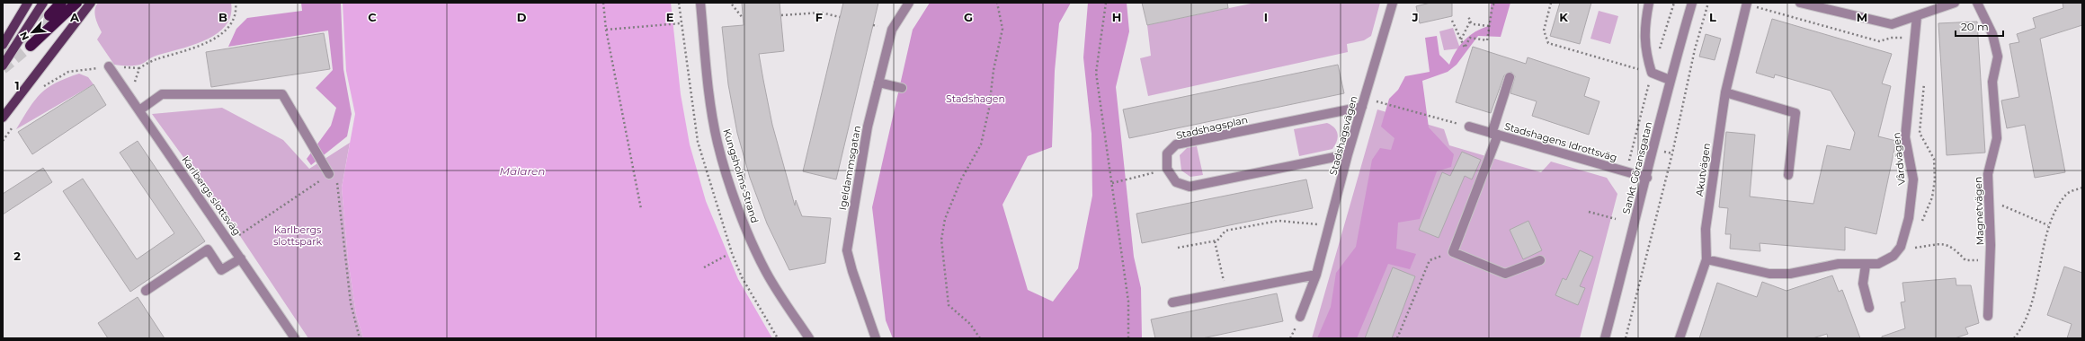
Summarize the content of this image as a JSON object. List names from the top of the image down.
{
  "streets": {
    "street": [
      "Stadshagsplan",
      "Stadshagsvägen",
      "Stadshagens Idrottsväg",
      "Vårdvägen",
      "Igeldammsgatan",
      "Sankt Göransgatan",
      "Akutvägen",
      "Kungsholms Strand",
      "Karlbergs slottsväg",
      "Magnetvägen"
    ]
  },
  "crossings": [
    ["Stadshagsplan", "Stadshagsvägen"],
    ["Stadshagens Idrottsväg", "Sankt Göransgatan"]
  ],
  "water": ["Mälaren"],
  "parks": ["Stadshagen", "Karlbergs slottspark"],
  "scale_bar": "20 m",
  "north": "bottom left",
  "grid": {
    "columns": [
      "A",
      "B",
      "C",
      "D",
      "E",
      "F",
      "G",
      "H",
      "I",
      "J",
      "K",
      "L",
      "M"
    ],
    "rows": ["1", "2"]
  }
}
